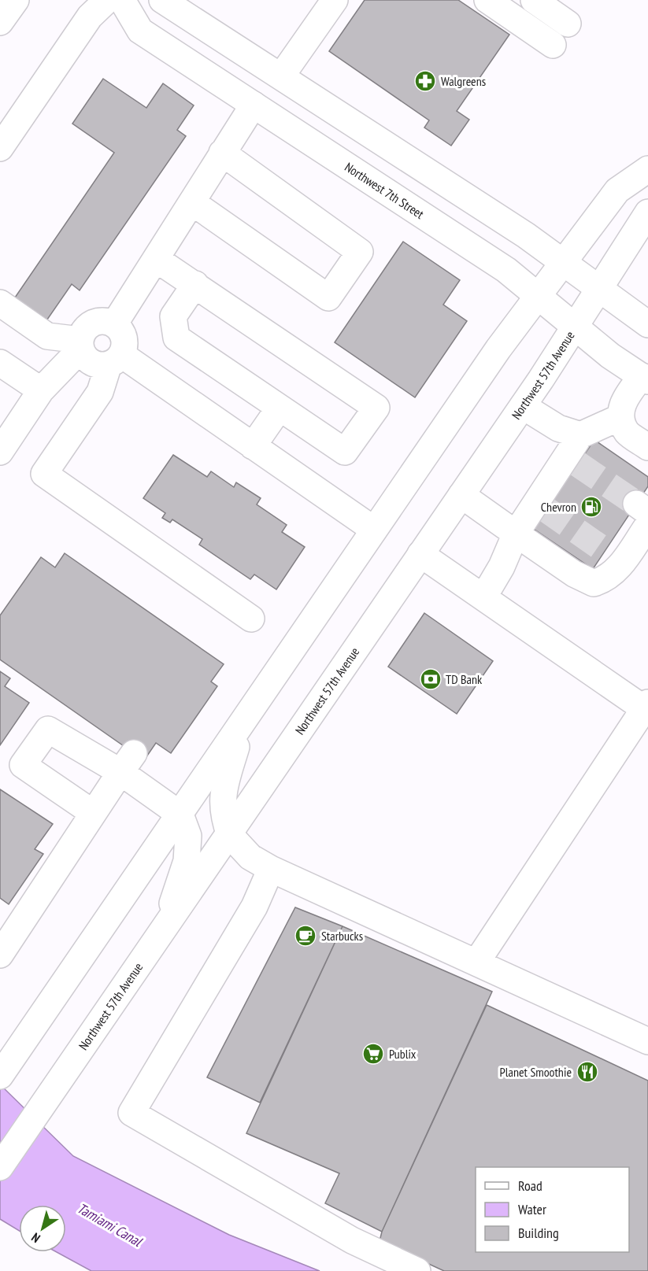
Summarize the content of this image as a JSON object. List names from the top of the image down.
{
  "streets": {
    "main road": ["Northwest 7th Street", "Northwest 57th Avenue"]
  },
  "crossings": [
    ["Northwest 7th Street", "Northwest 57th Avenue"]
  ],
  "water": ["Tamiami Canal"],
  "places": {
    "pharmacy": ["Walgreens"],
    "fuel station": ["Chevron"],
    "bank": ["TD Bank"],
    "cafe": ["Starbucks"],
    "supermarket": ["Publix"],
    "restaurant": ["Planet Smoothie"]
  },
  "legend": ["Road", "Water", "Building"],
  "north": "bottom left"
}
